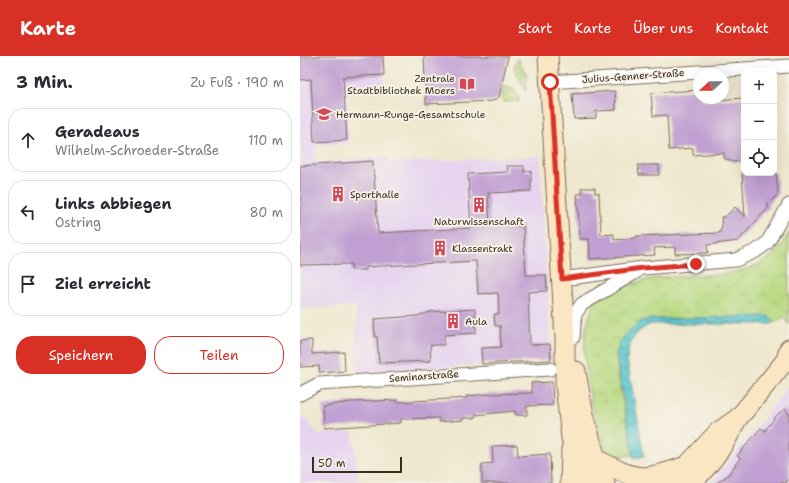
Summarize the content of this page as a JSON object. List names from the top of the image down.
{
  "streets": {
    "street": ["Julius-Genner-Straße", "Seminarstraße"]
  },
  "places": {
    "library": ["Zentrale Stadtbibliothek Moers"],
    "school or university": ["Hermann-Runge-Gesamtschule"],
    "building": [
      "Sporthalle",
      "Naturwissenschaft",
      "Klassentrakt",
      "Aula"
    ]
  },
  "scale_bar": "50 m",
  "north": "left",
  "page": {
    "header": "Karte",
    "nav": [
      "Start",
      "Karte",
      "Über uns",
      "Kontakt"
    ],
    "heading": ["3 Min.", "Zu Fuß · 190 m"],
    "map_buttons": ["+", "−"],
    "list": [
      ["Geradeaus", "Wilhelm-Schroeder-Straße", "110 m"],
      ["Links abbiegen", "Ostring", "80 m"],
      "Ziel erreicht"
    ],
    "buttons": ["Speichern", "Teilen"],
    "scale": "50 m"
  }
}
